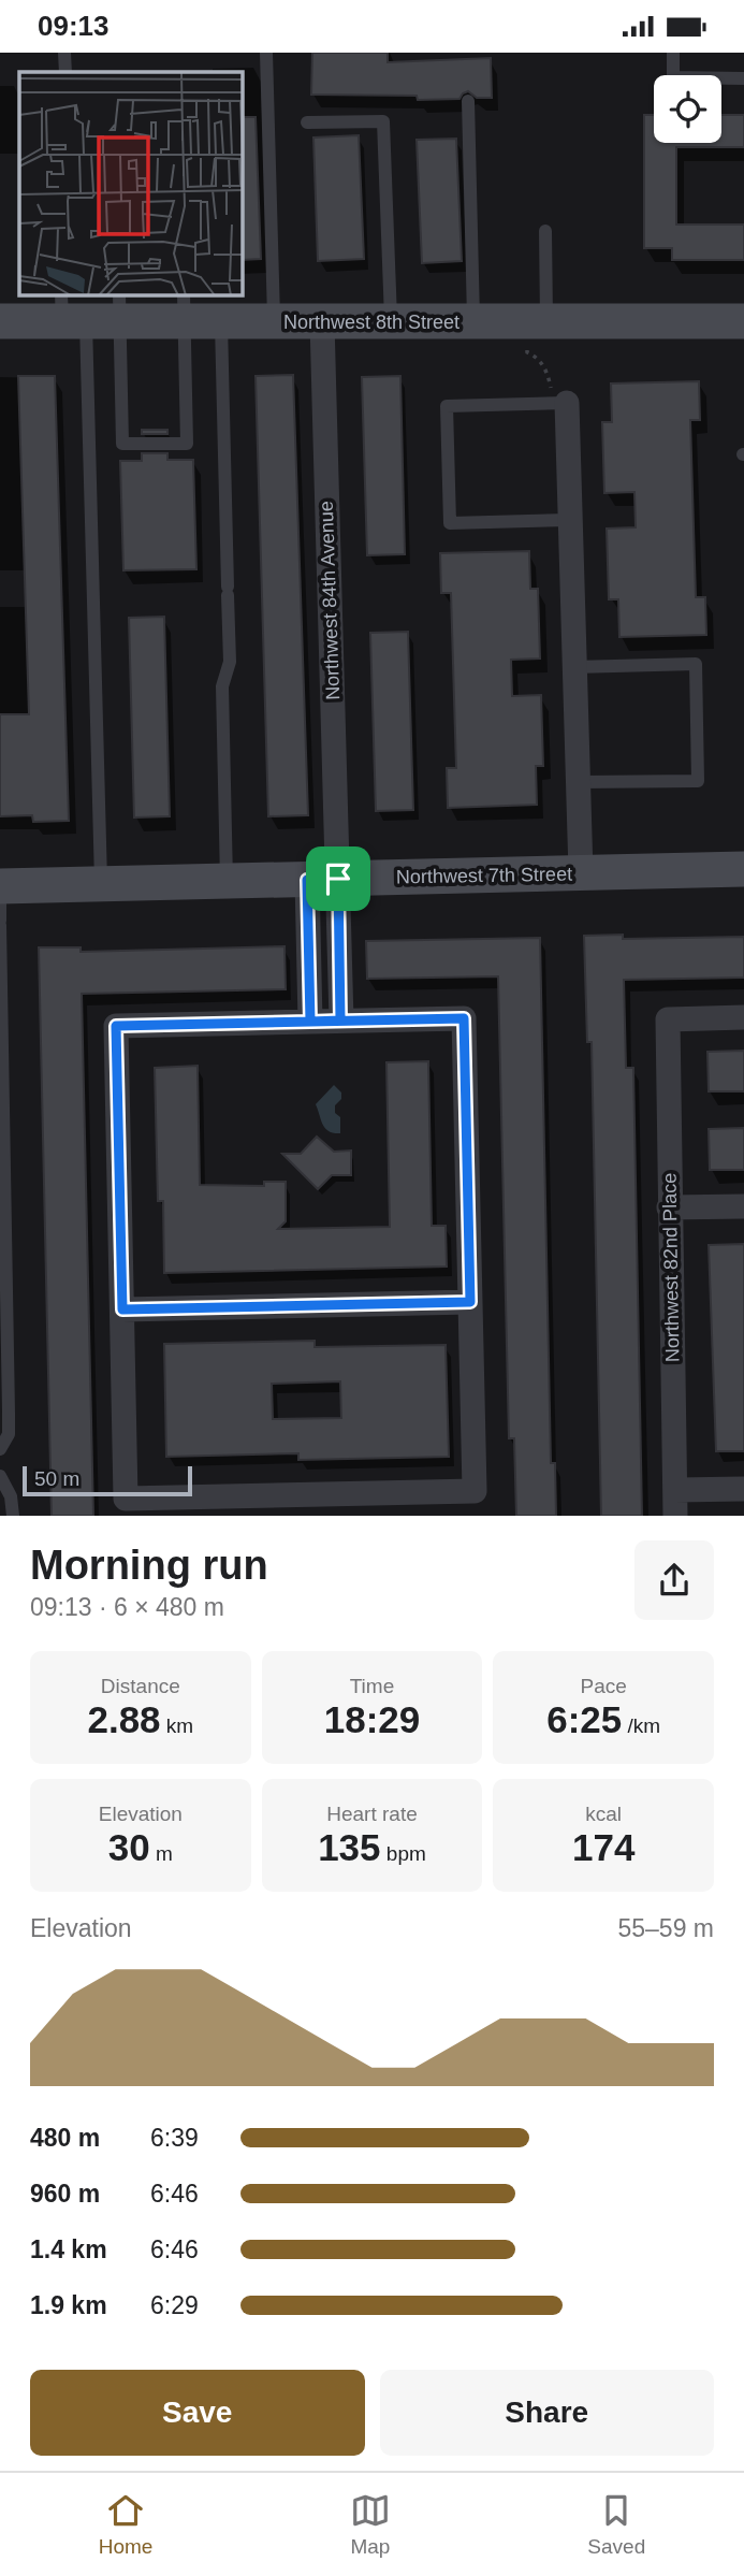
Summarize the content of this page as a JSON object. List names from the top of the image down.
{
  "streets": {
    "street": [
      "Northwest 8th Street",
      "Northwest 84th Avenue",
      "Northwest 7th Street",
      "Northwest 82nd Place"
    ]
  },
  "crossings": [
    ["Northwest 8th Street", "Northwest 84th Avenue"],
    ["Northwest 84th Avenue", "Northwest 7th Street"]
  ],
  "scale_bar": "50 m",
  "page": {
    "status": "09:13",
    "scale": "50 m",
    "heading": ["Morning run", "09:13 · 6 × 480 m"],
    "stats": [
      ["Distance", "2.88 km"],
      ["Time", "18:29"],
      ["Pace", "6:25 /km"],
      ["Elevation", "30 m"],
      ["Heart rate", "135 bpm"],
      ["kcal", "174"]
    ],
    "chart": ["Elevation", "55–59 m"],
    "list": [
      {
        "name": "480 m",
        "note": "6:39"
      },
      {
        "name": "960 m",
        "note": "6:46"
      },
      {
        "name": "1.4 km",
        "note": "6:46"
      },
      {
        "name": "1.9 km",
        "note": "6:29"
      }
    ],
    "buttons": ["Save", "Share"],
    "tabs": ["Home", "Map", "Saved"]
  }
}
